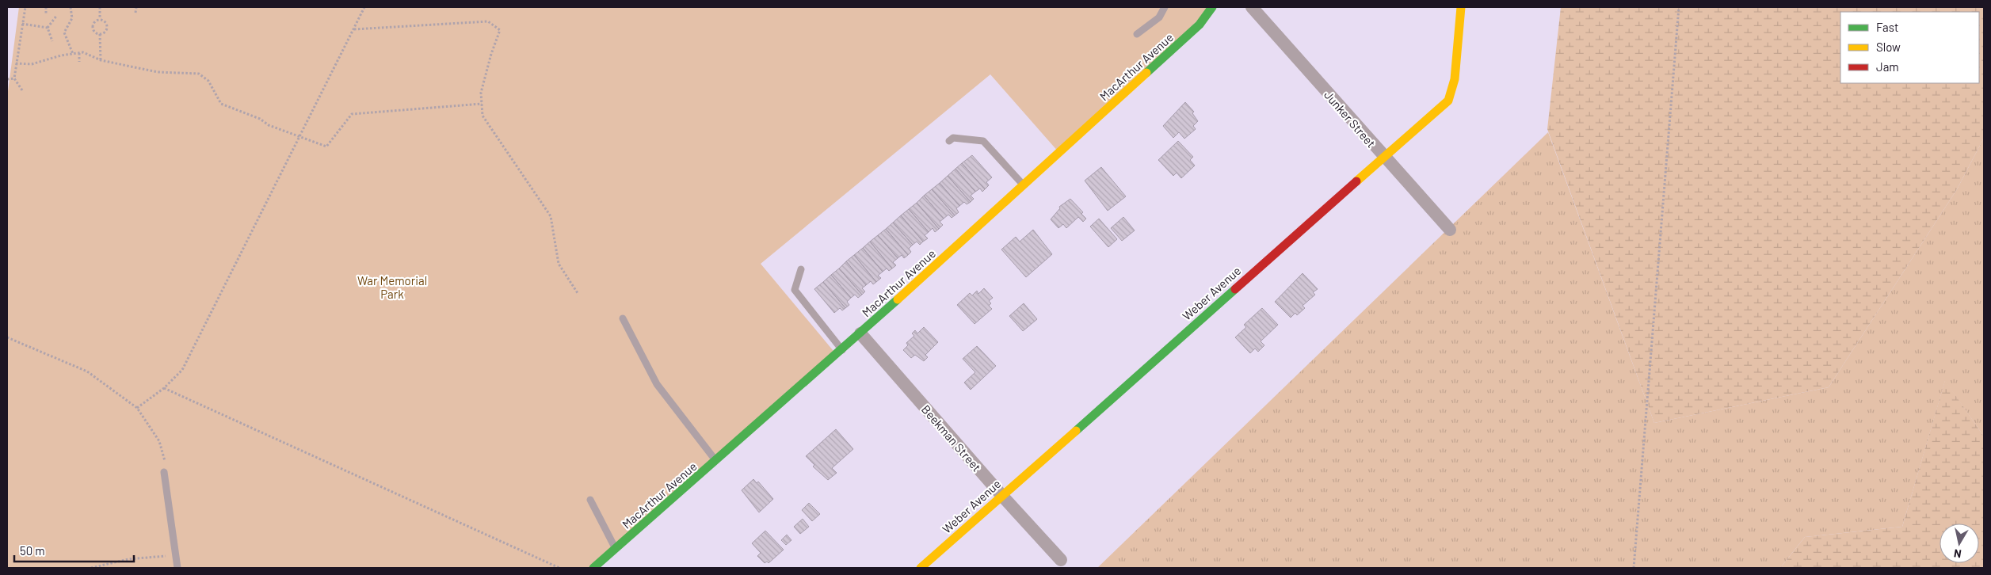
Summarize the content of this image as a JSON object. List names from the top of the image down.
{
  "streets": {
    "street": [
      "MacArthur Avenue",
      "Junker Street",
      "Weber Avenue",
      "Beekman Street"
    ]
  },
  "crossings": [
    ["MacArthur Avenue", "Beekman Street"],
    ["Junker Street", "Weber Avenue"],
    ["Weber Avenue", "Beekman Street"]
  ],
  "parks": ["War Memorial Park"],
  "legend": ["Fast", "Slow", "Jam"],
  "scale_bar": "50 m",
  "north": "bottom"
}
